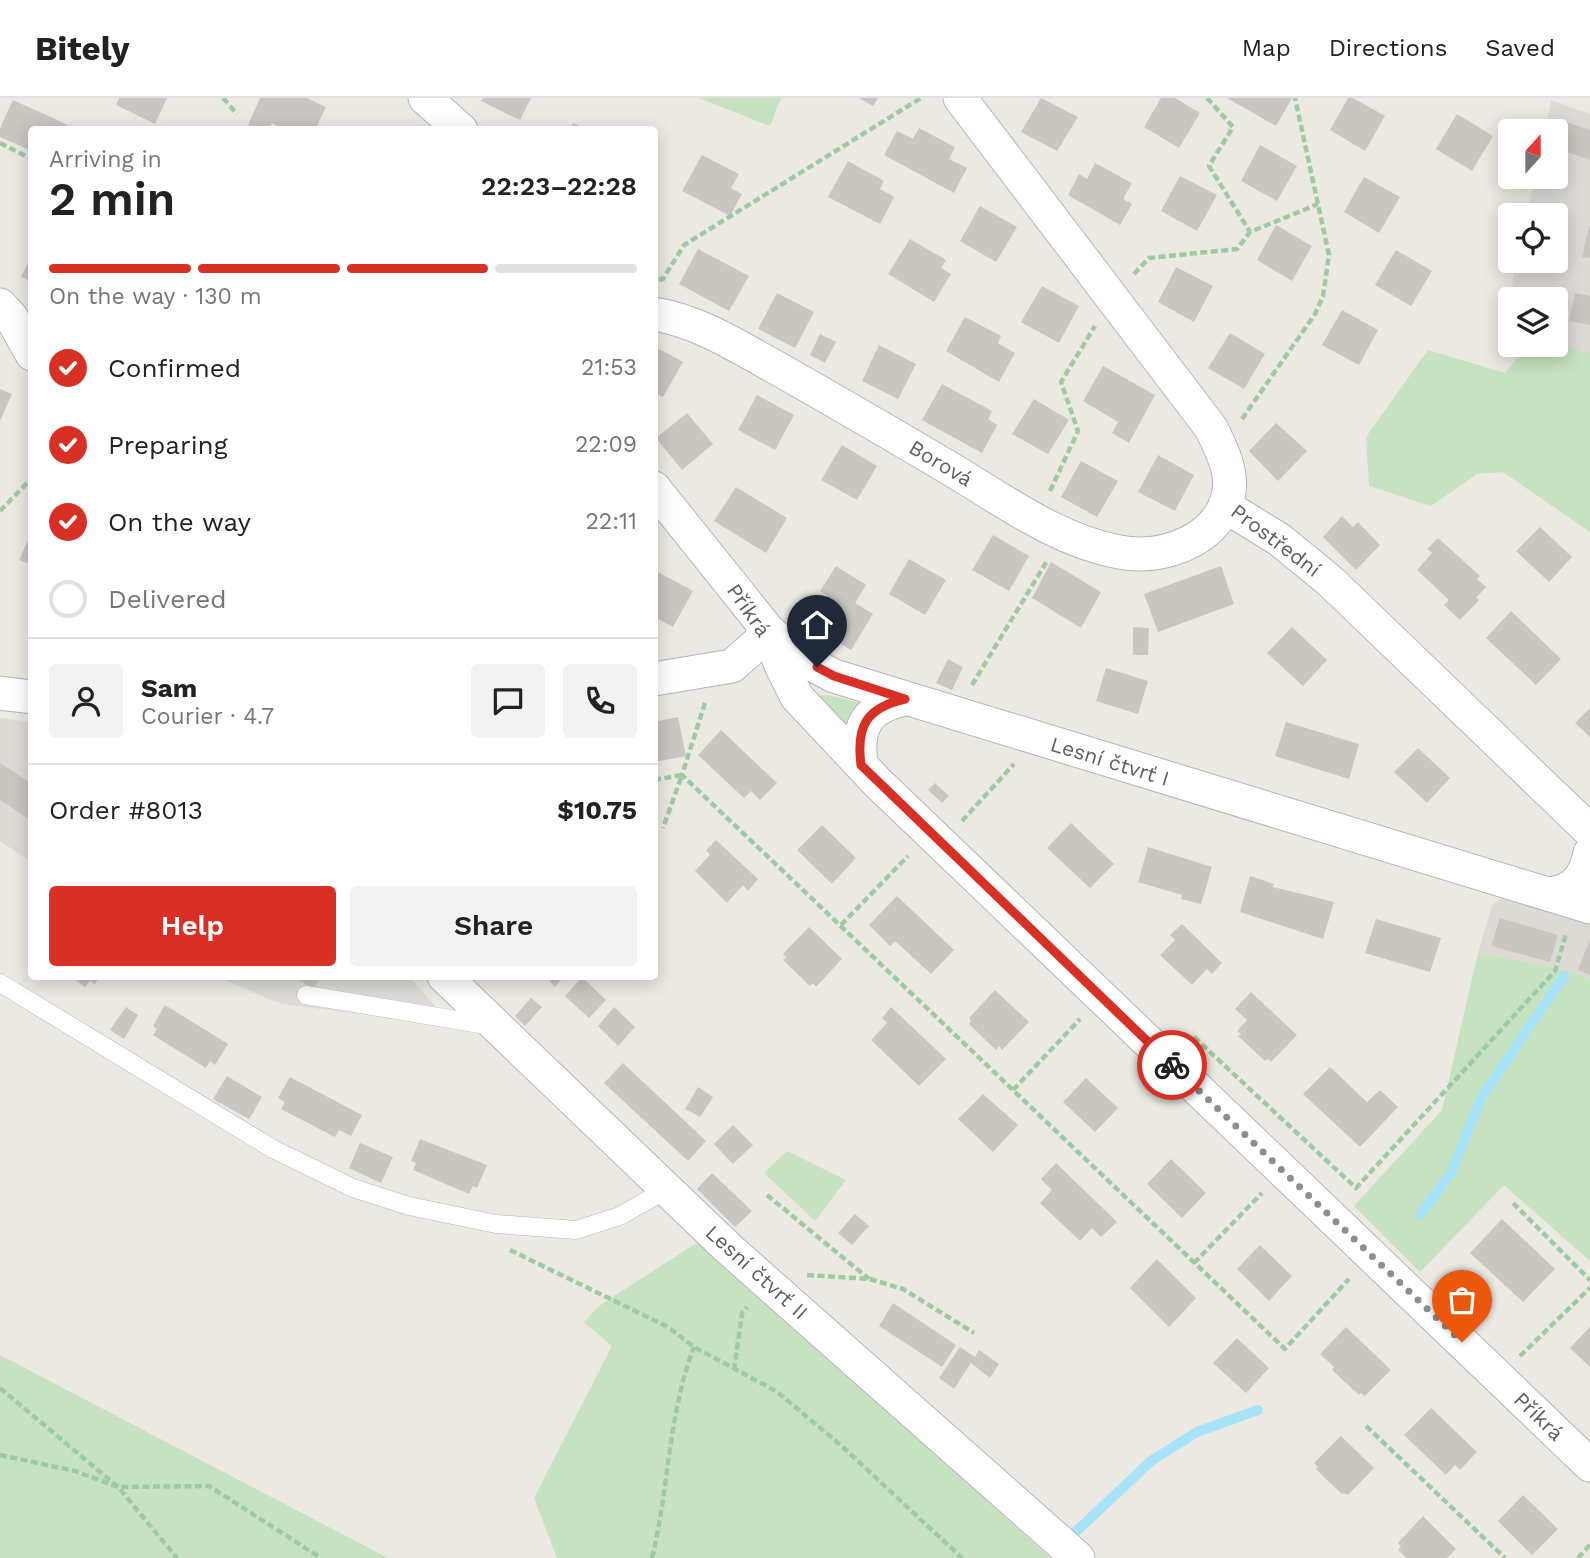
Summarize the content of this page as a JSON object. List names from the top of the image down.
{
  "streets": {
    "street": [
      "Borová",
      "Prostřední",
      "Příkrá",
      "Lesní čtvrť I",
      "Lesní čtvrť II"
    ]
  },
  "crossings": [
    ["Borová", "Prostřední"],
    ["Příkrá", "Lesní čtvrť I"]
  ],
  "north": "top",
  "page": {
    "header": "Bitely",
    "nav": ["Map", "Directions", "Saved"],
    "heading": ["2 min", "Arriving in", "22:23–22:28"],
    "panel": [
      "Sam",
      "Courier · 4.7",
      "Order #8013",
      "$10.75"
    ],
    "bar": "On the way · 130 m",
    "list": [
      ["Confirmed", "21:53"],
      ["Preparing", "22:09"],
      ["On the way", "22:11"],
      "Delivered"
    ],
    "buttons": ["Help", "Share"]
  }
}
